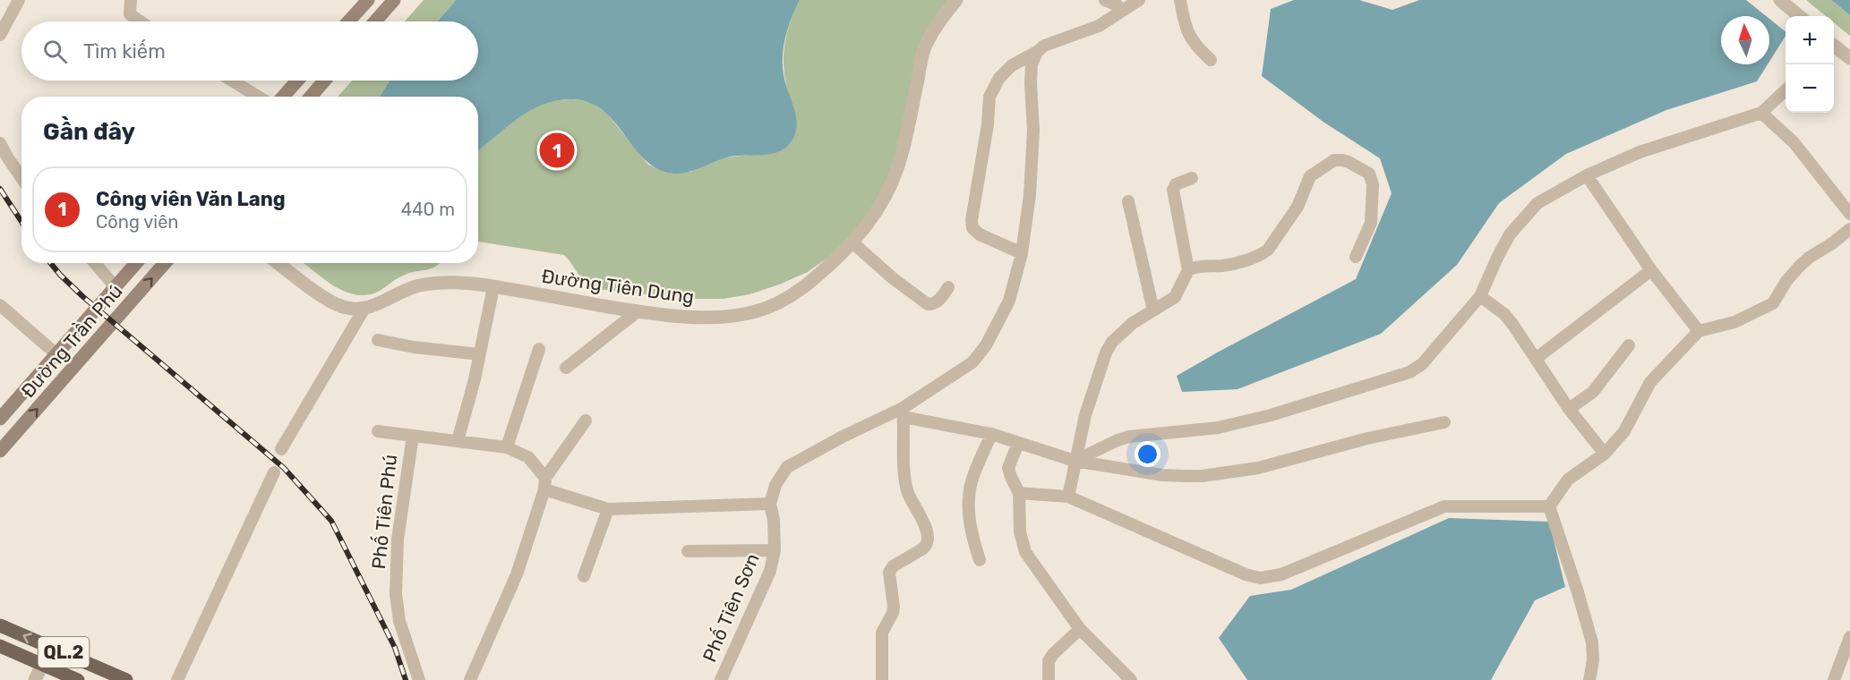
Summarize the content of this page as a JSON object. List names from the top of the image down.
{
  "streets": {
    "main road": ["Đường Trần Phú", "QL.2"],
    "street": ["Đường Tiên Dung", "Phố Tiên Phú", "Phố Tiên Sơn"]
  },
  "north": "top",
  "page": {
    "map_buttons": ["+", "−"],
    "search": "Tìm kiếm",
    "heading": "Gần đây",
    "pins": "1",
    "list": [
      {
        "mark": "1",
        "name": "Công viên Văn Lang",
        "note": "Công viên",
        "value": "440 m"
      }
    ]
  }
}
